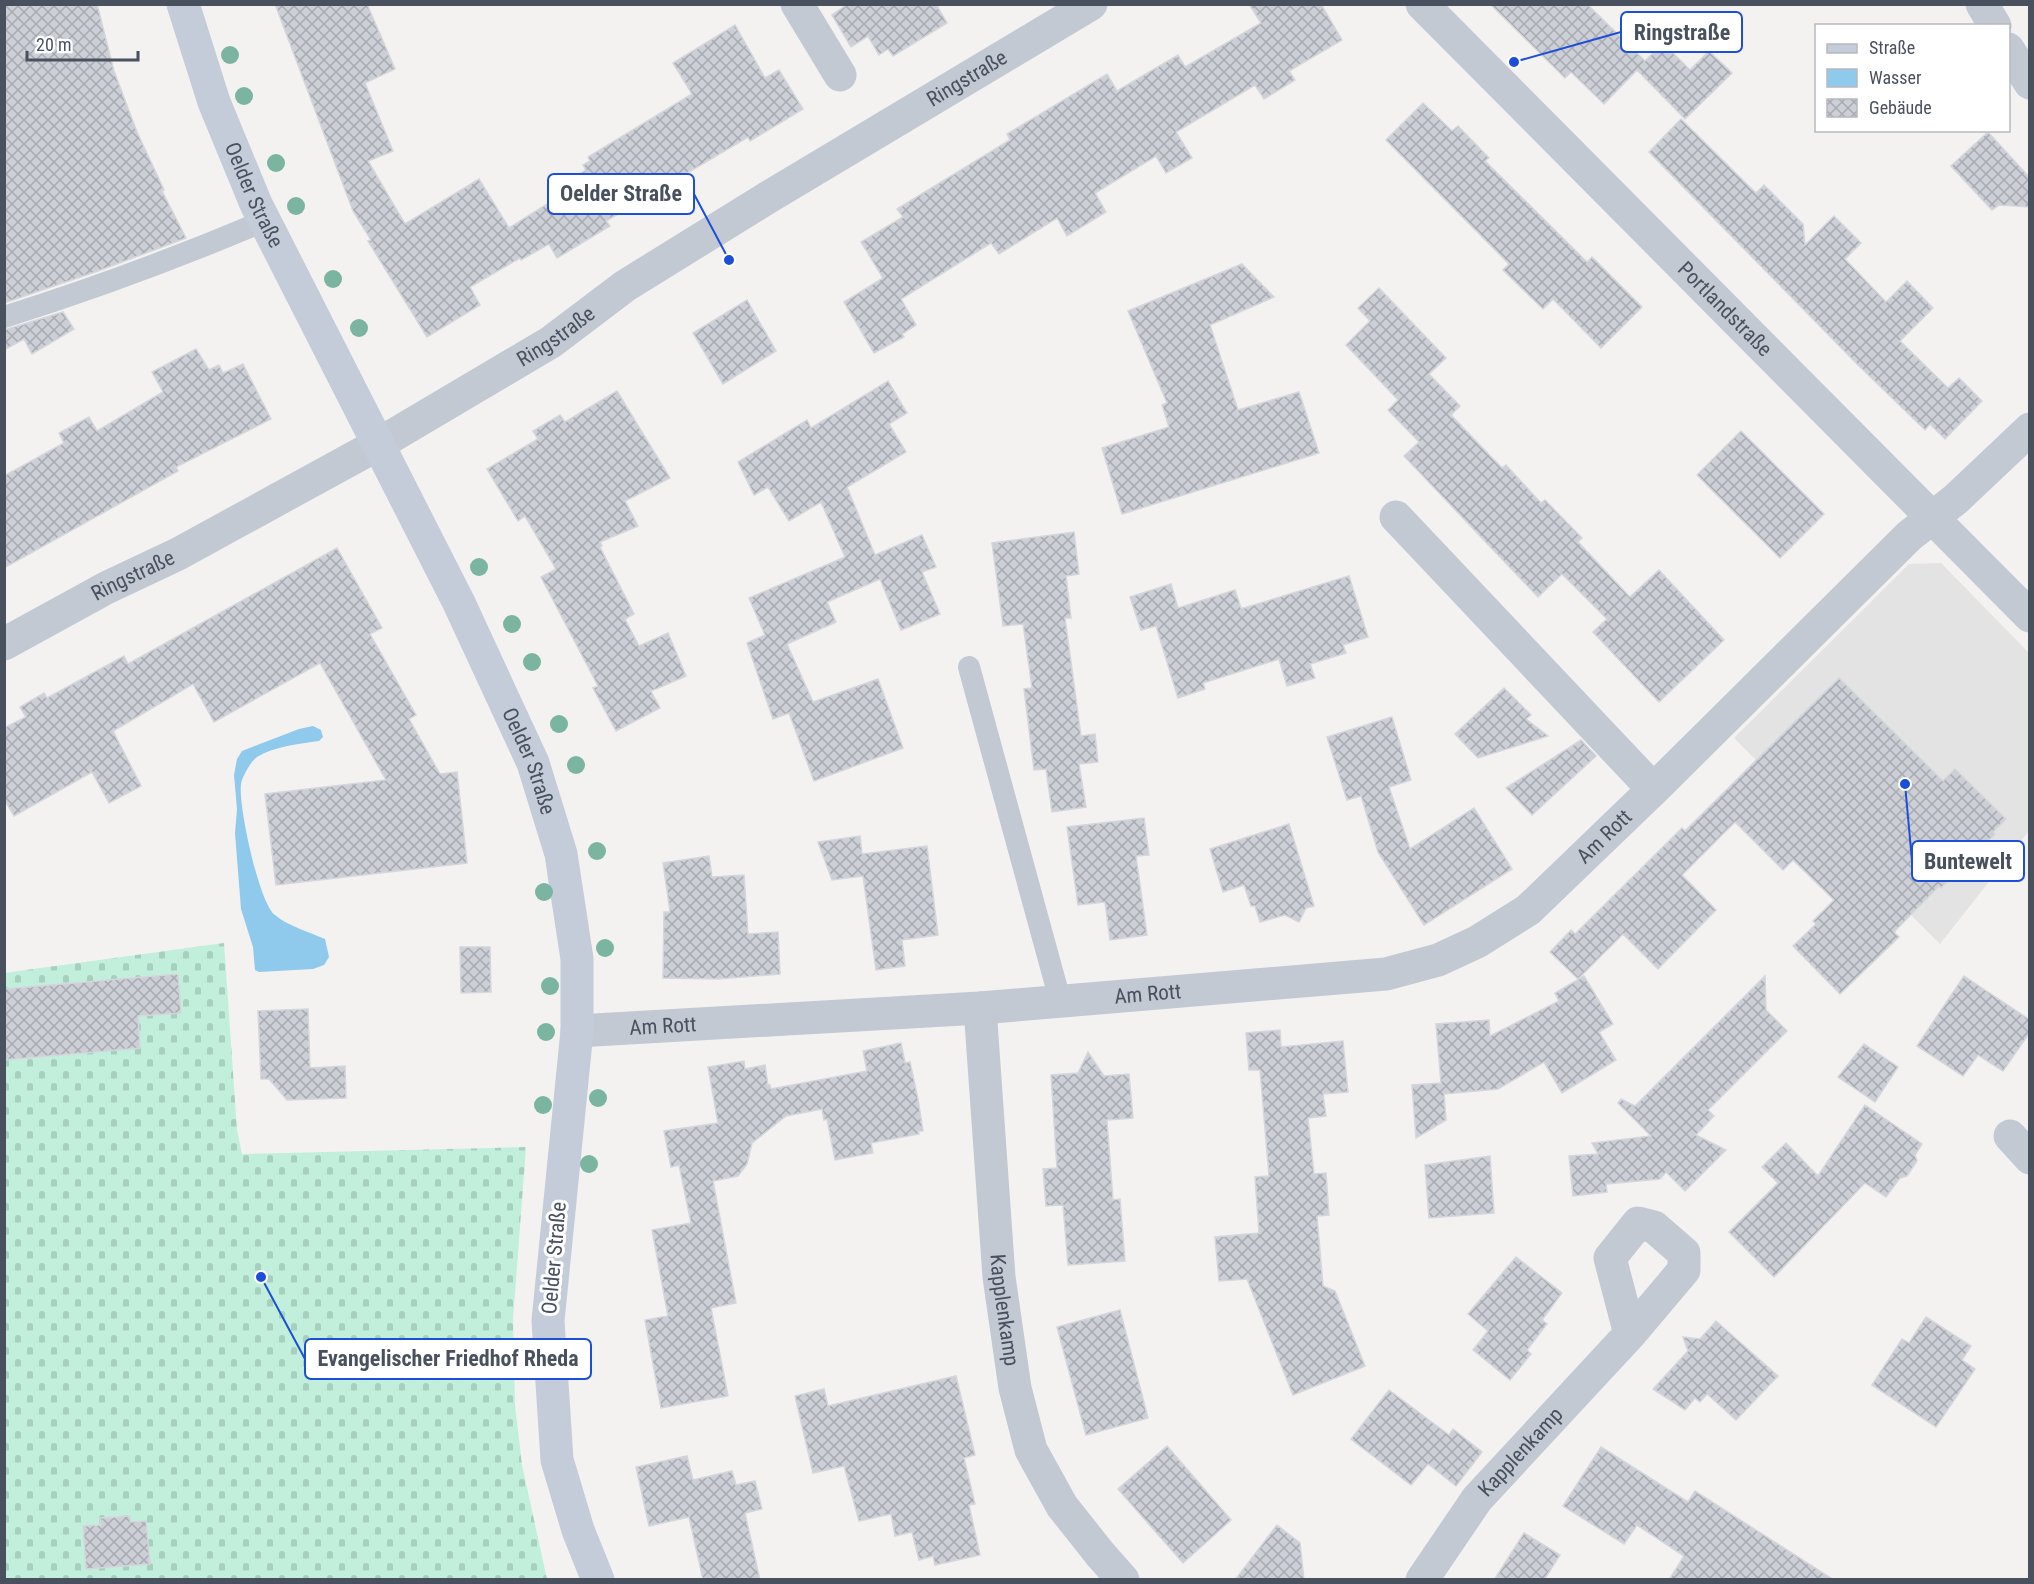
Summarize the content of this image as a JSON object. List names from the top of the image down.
{
  "streets": {
    "street": [
      "Ringstraße",
      "Oelder Straße",
      "Portlandstraße",
      "Am Rott",
      "Kapplenkamp"
    ]
  },
  "crossings": [
    ["Ringstraße", "Oelder Straße"],
    ["Oelder Straße", "Am Rott"],
    ["Portlandstraße", "Am Rott"],
    ["Am Rott", "Kapplenkamp"]
  ],
  "places": [
    "Ringstraße",
    "Oelder Straße",
    "Buntewelt",
    "Evangelischer Friedhof Rheda"
  ],
  "legend": ["Straße", "Wasser", "Gebäude"],
  "scale_bar": "20 m"
}
